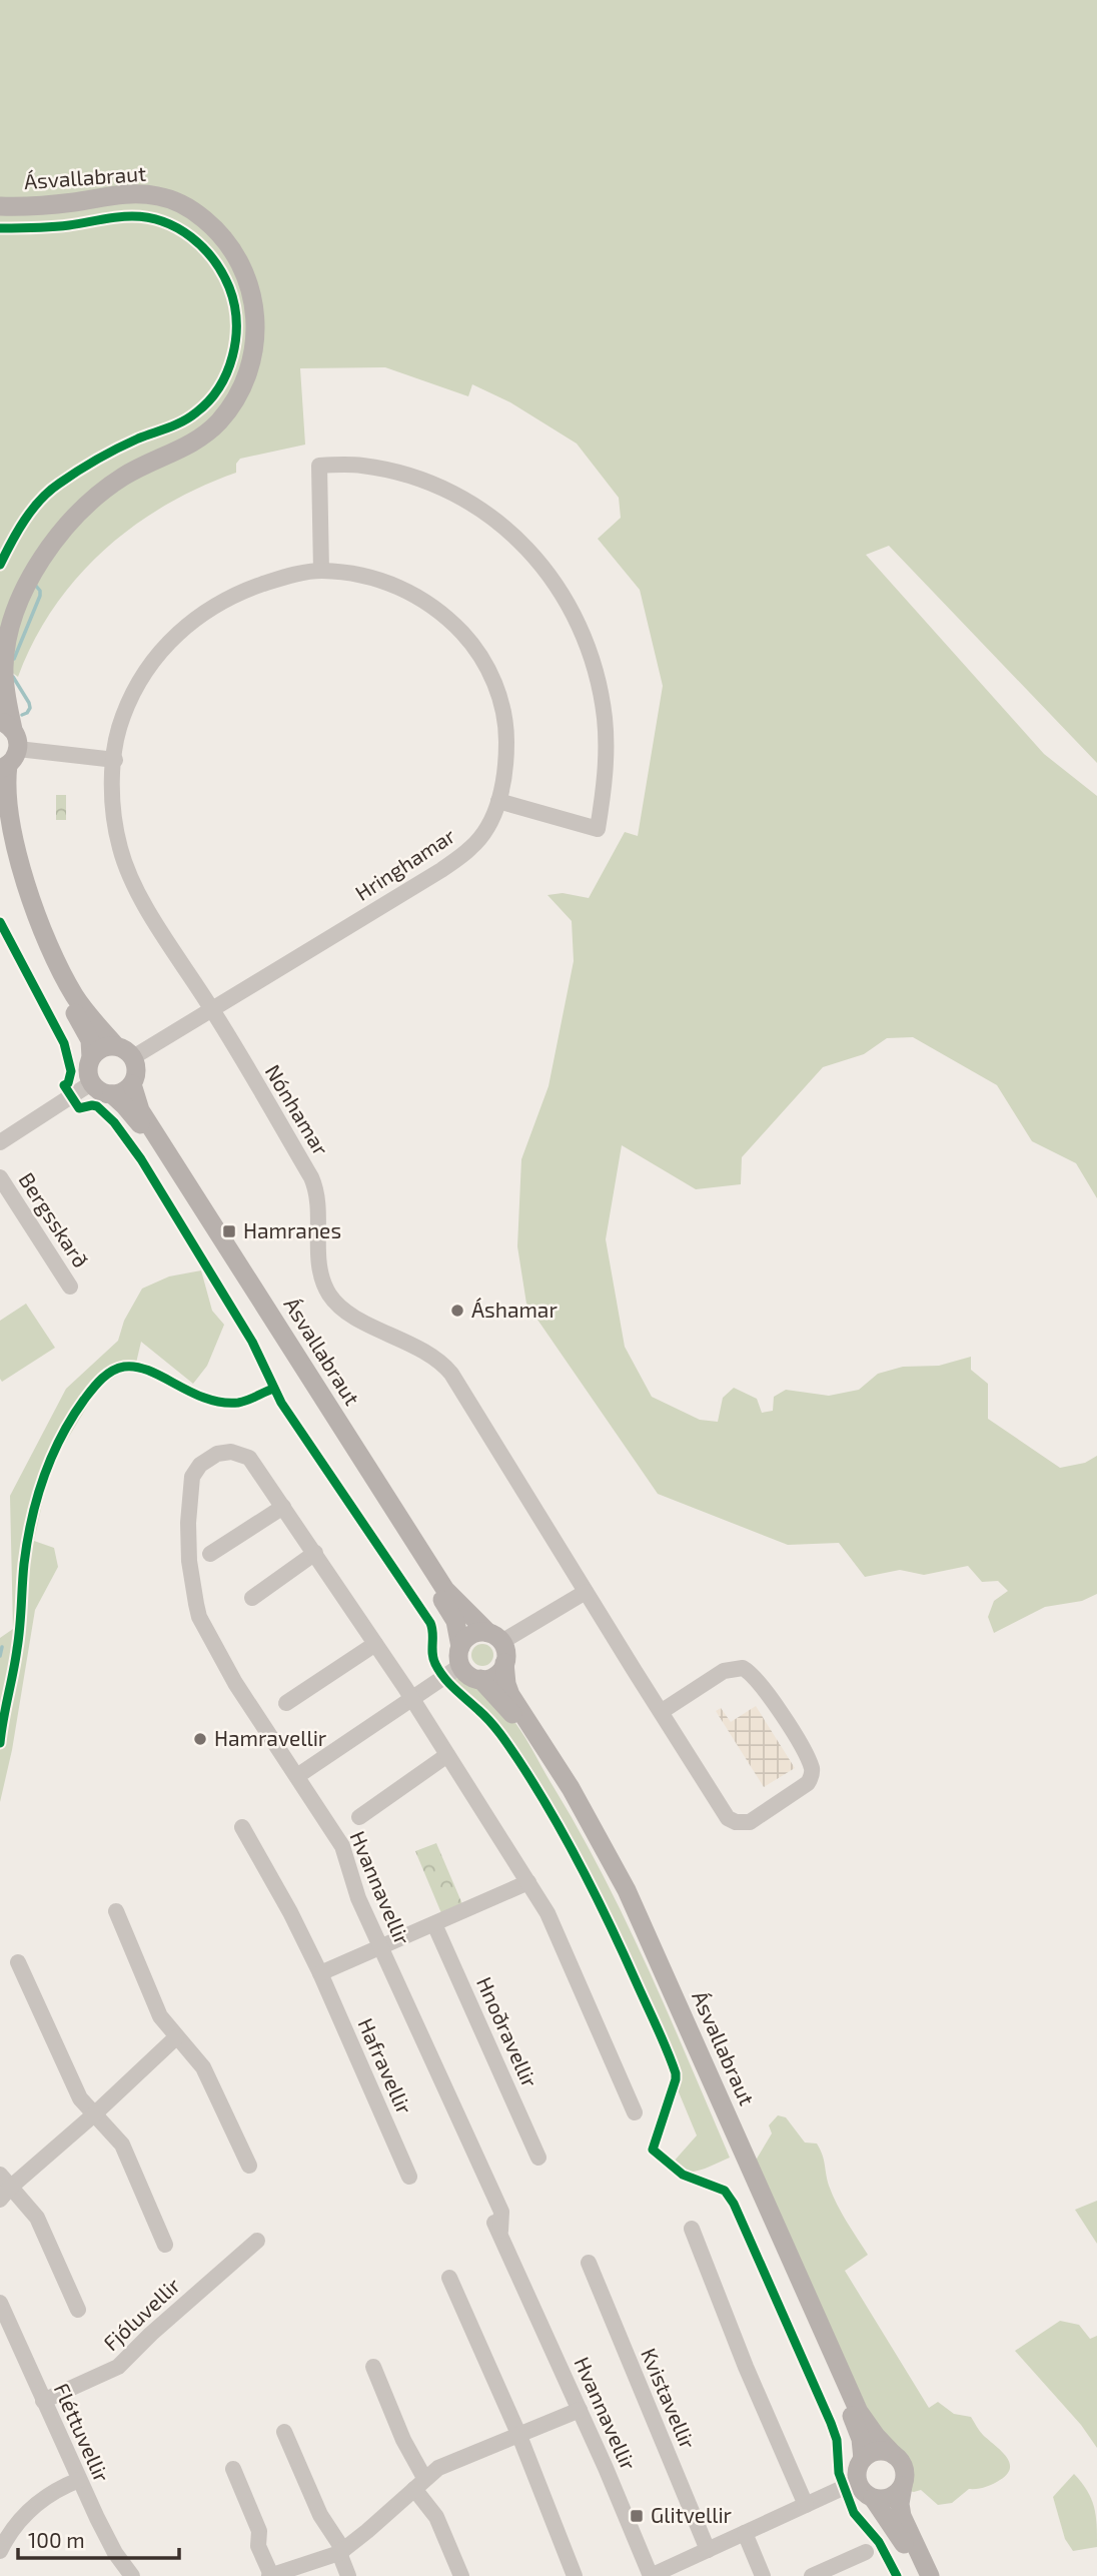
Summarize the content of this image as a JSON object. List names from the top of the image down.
{
  "streets": {
    "main road": ["Ásvallabraut"],
    "street": [
      "Hringhamar",
      "Nónhamar",
      "Bergsskarð",
      "Hvannavellir",
      "Hnoðravellir",
      "Hafravellir",
      "Fjóluvellir",
      "Kvistavellir",
      "Fléttuvellir"
    ]
  },
  "crossings": [
    ["Ásvallabraut", "Hringhamar"],
    ["Hringhamar", "Nónhamar"],
    ["Fjóluvellir", "Fléttuvellir"]
  ],
  "places": {
    "transit": ["Hamranes", "Glitvellir"],
    "other": ["Áshamar", "Hamravellir"]
  },
  "scale_bar": "100 m"
}
